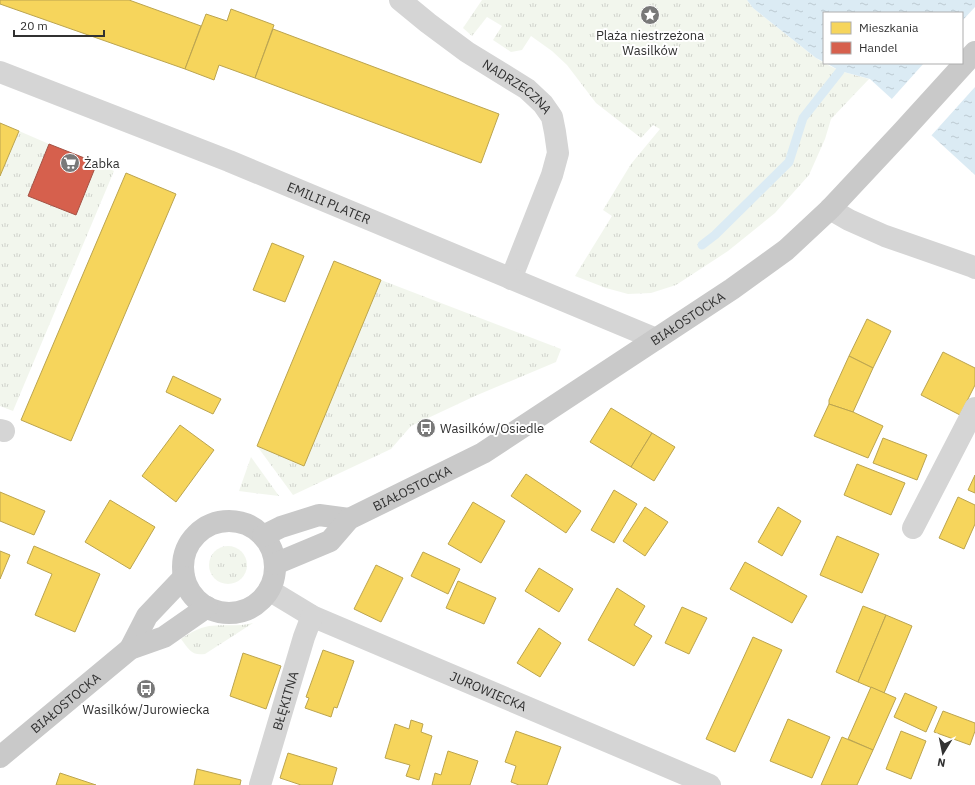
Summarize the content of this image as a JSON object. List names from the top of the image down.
{
  "streets": {
    "main road": ["BIAŁOSTOCKA"],
    "street": [
      "NADRZECZNA",
      "EMILII PLATER",
      "JUROWIECKA",
      "BŁĘKITNA"
    ]
  },
  "crossings": [
    ["NADRZECZNA", "EMILII PLATER"],
    ["EMILII PLATER", "BIAŁOSTOCKA"],
    ["BIAŁOSTOCKA", "JUROWIECKA"],
    ["JUROWIECKA", "BŁĘKITNA"]
  ],
  "places": {
    "place": ["Plaża niestrzeżona Wasilków"],
    "supermarket": ["Żabka"],
    "bus stop": ["Wasilków/Osiedle", "Wasilków/Jurowiecka"]
  },
  "legend": ["Mieszkania", "Handel"],
  "scale_bar": "20 m",
  "north": "bottom"
}
